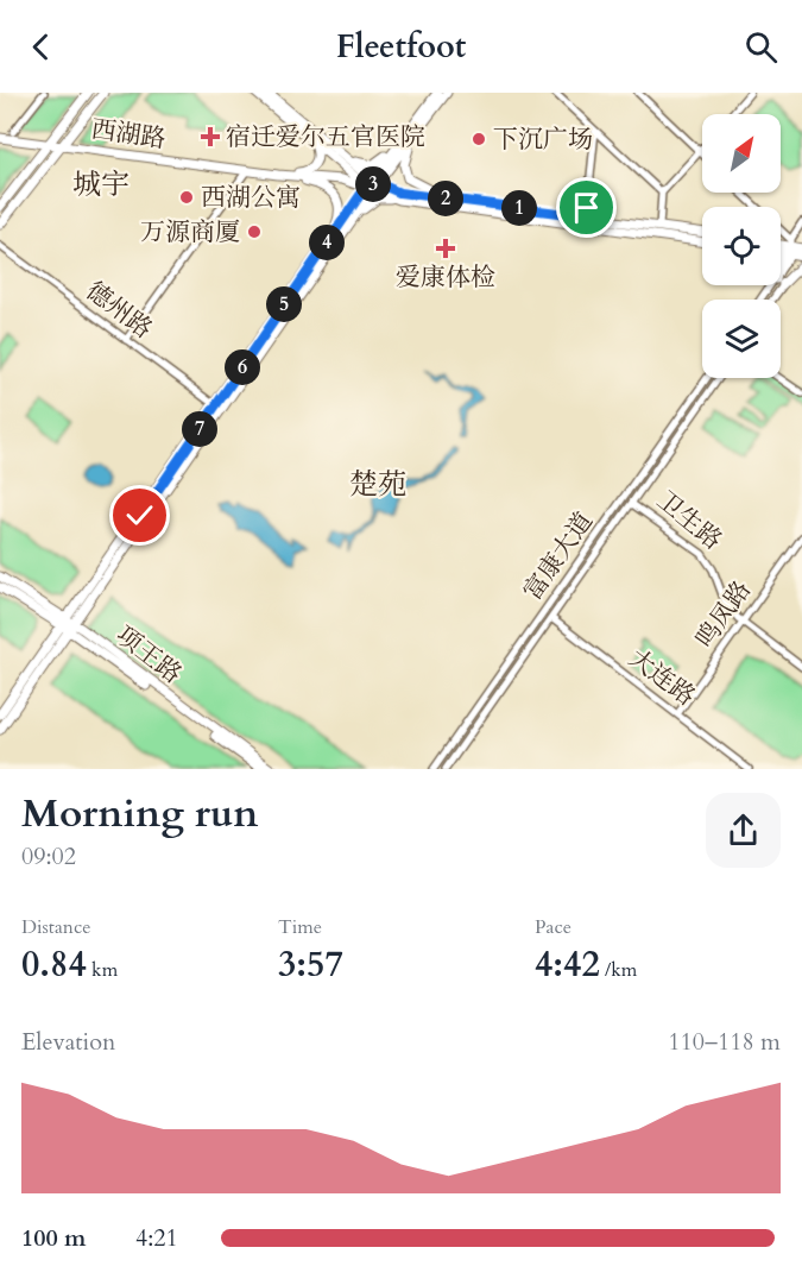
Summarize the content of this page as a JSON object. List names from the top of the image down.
{
  "streets": {
    "main road": ["西湖路", "项王路"],
    "street": [
      "德州路",
      "卫生路",
      "富康大道",
      "鸣凤路",
      "大连路"
    ]
  },
  "crossings": [
    ["卫生路", "富康大道"],
    ["卫生路", "鸣凤路"],
    ["富康大道", "大连路"],
    ["鸣凤路", "大连路"]
  ],
  "districts": ["城宇", "楚苑"],
  "places": {
    "health": ["宿迁爱尔五官医院", "爱康体检"],
    "other": ["下沉广场", "西湖公寓", "万源商厦"]
  },
  "north": "top right",
  "page": {
    "header": "Fleetfoot",
    "pins": [
      "3",
      "2",
      "1",
      "4",
      "5",
      "6",
      "7"
    ],
    "heading": ["Morning run", "09:02"],
    "stats": [
      ["Distance", "0.84 km"],
      ["Time", "3:57"],
      ["Pace", "4:42 /km"]
    ],
    "chart": ["Elevation", "110–118 m"],
    "list": [
      {
        "name": "100 m",
        "note": "4:21"
      }
    ]
  }
}
